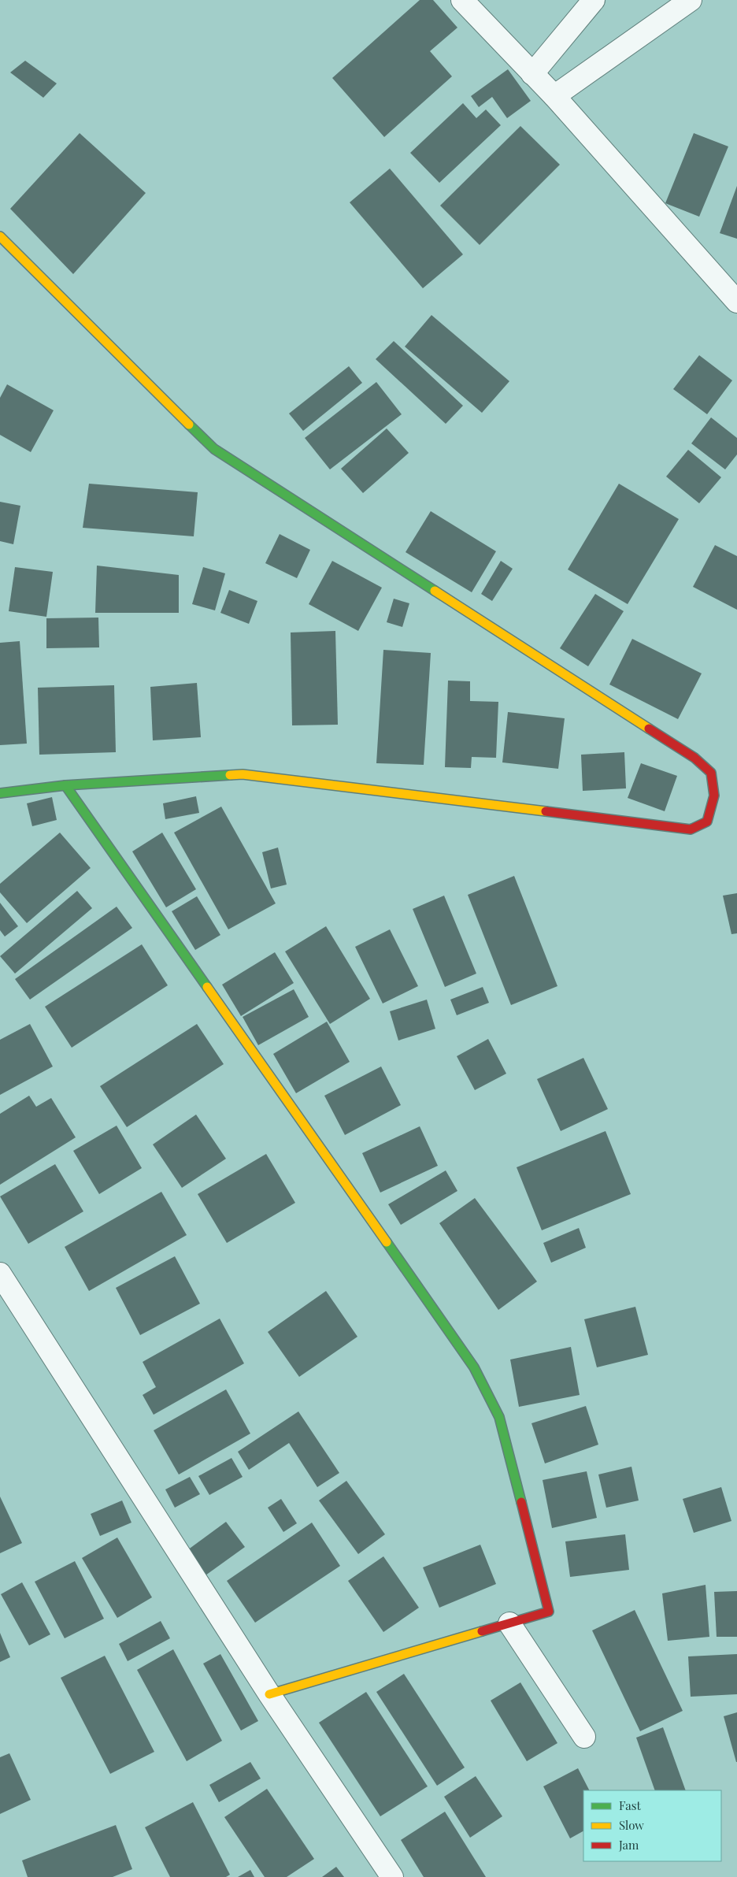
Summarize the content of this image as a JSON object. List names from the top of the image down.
{
  "legend": ["Fast", "Slow", "Jam"]
}
